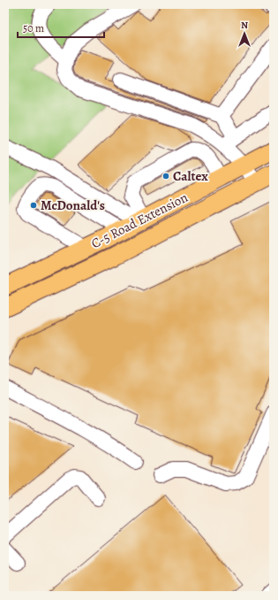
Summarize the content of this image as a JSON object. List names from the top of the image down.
{
  "streets": {
    "main road": ["C-5 Road Extension"]
  },
  "places": ["Caltex", "McDonald's"],
  "scale_bar": "50 m",
  "north": "top"
}
